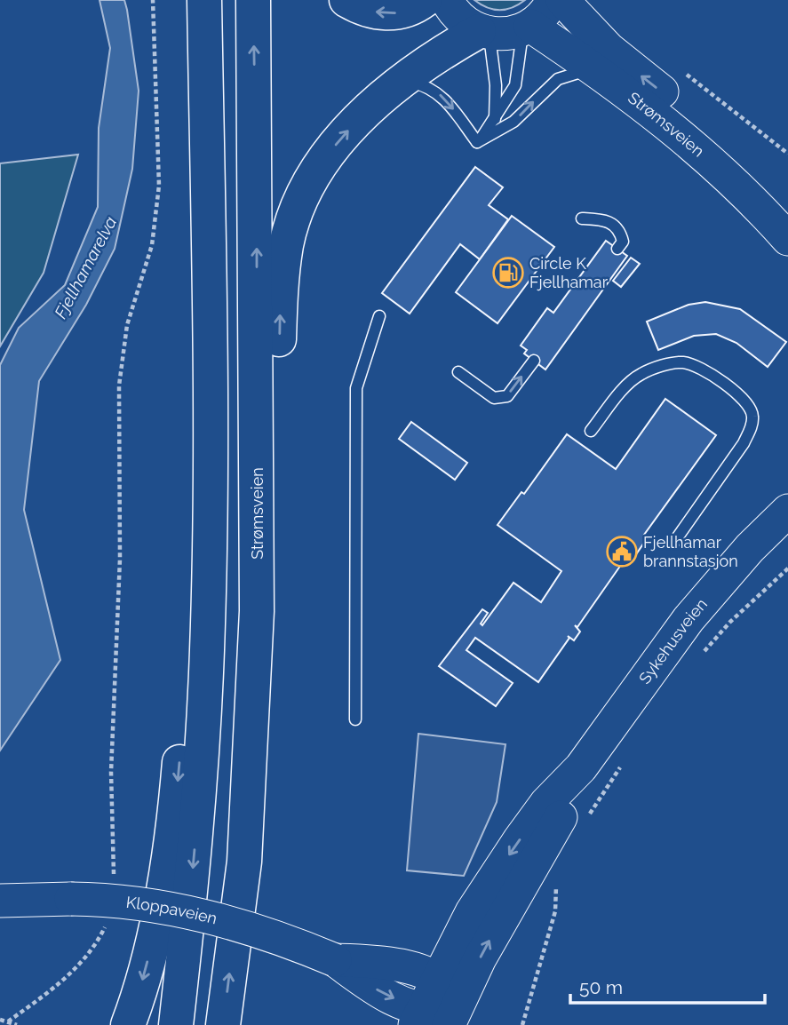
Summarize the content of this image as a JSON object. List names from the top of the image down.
{
  "streets": {
    "highway": ["Strømsveien"],
    "main road": ["Sykehusveien", "Kloppaveien"]
  },
  "crossings": [
    ["Sykehusveien", "Kloppaveien"]
  ],
  "water": ["Fjellhamarelva"],
  "places": {
    "fuel station": ["Circle K Fjellhamar"],
    "public building": ["Fjellhamar brannstasjon"]
  },
  "scale_bar": "50 m"
}
